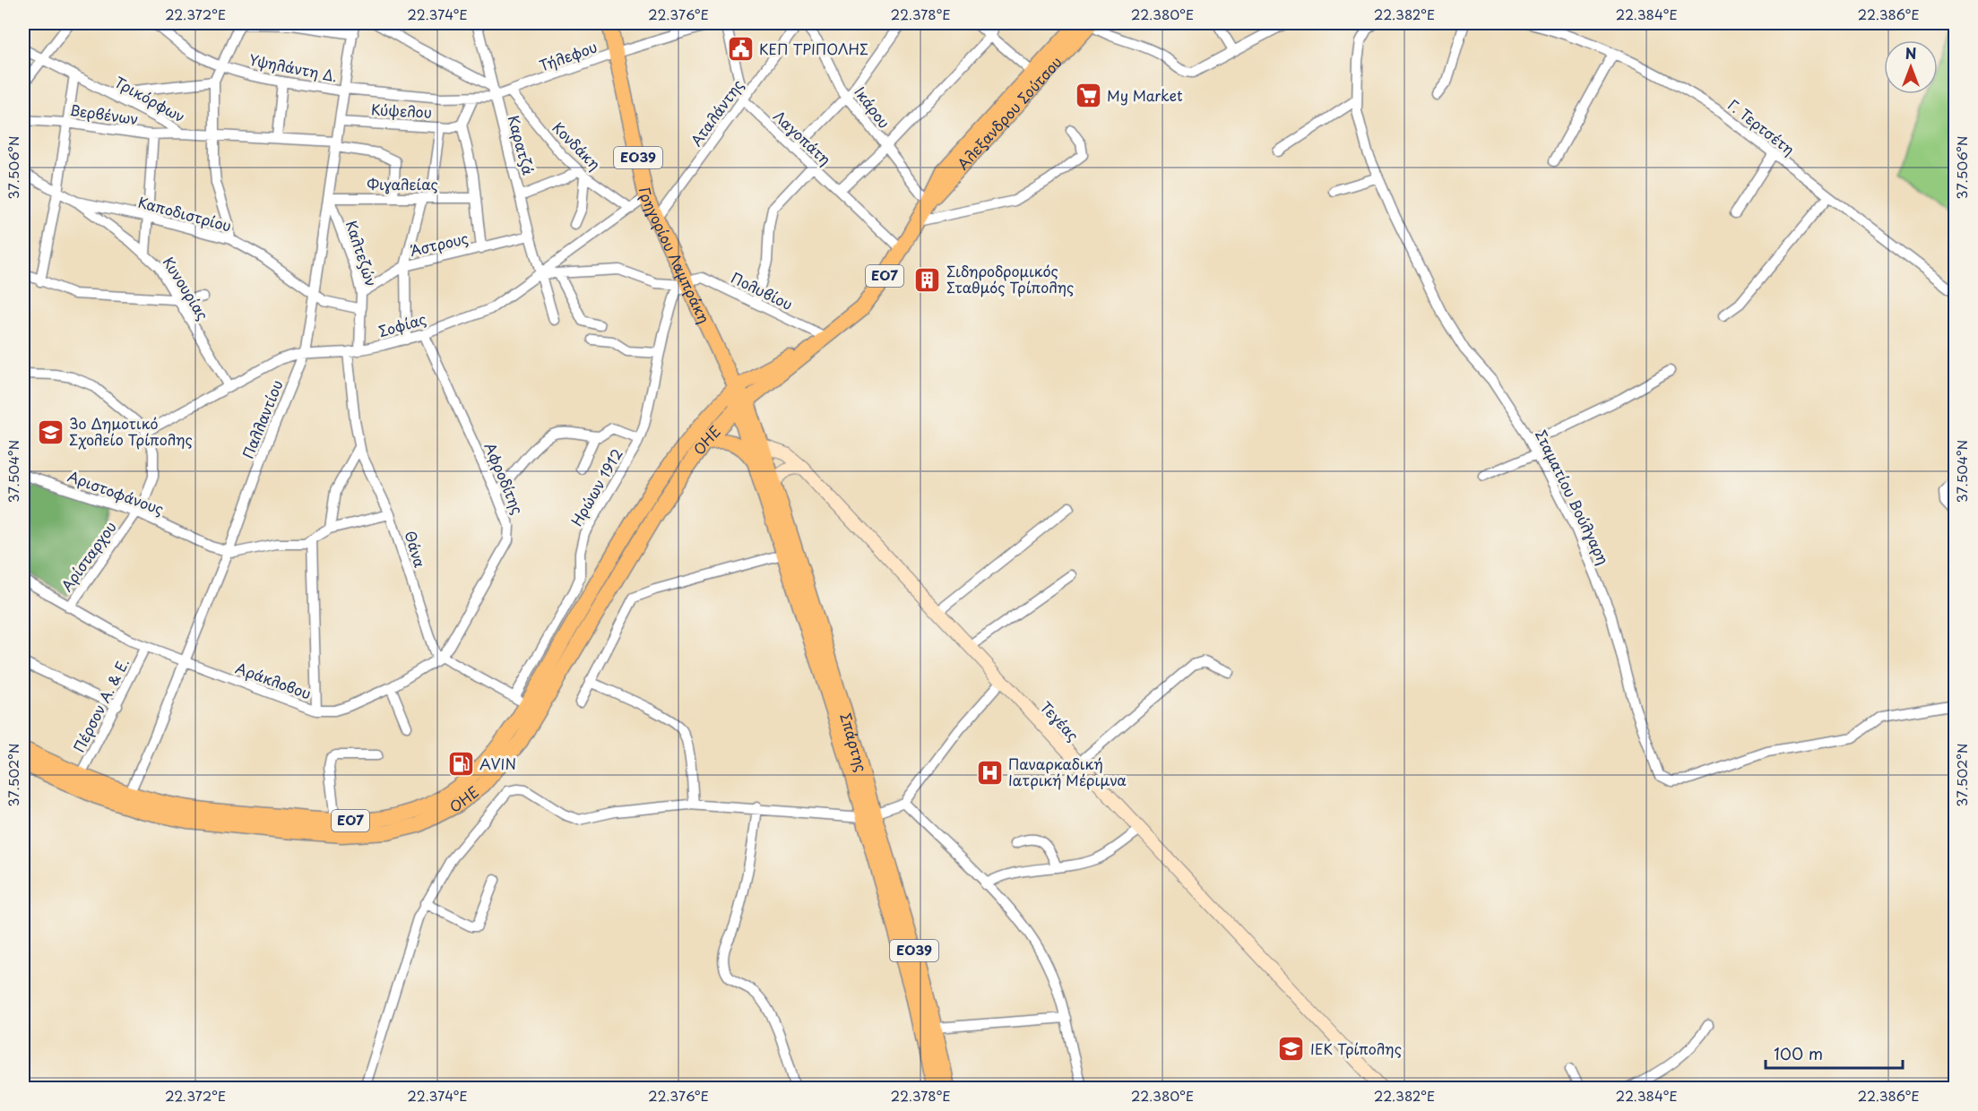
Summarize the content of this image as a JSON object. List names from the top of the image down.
{
  "streets": {
    "main road": [
      "Αλεξανδρου Σούτσου",
      "ΕΟ39",
      "Γρηγορίου Λαμπράκη",
      "ΕΟ7",
      "ΟΗΕ",
      "Τεγέας",
      "Σπάρτης"
    ],
    "street": [
      "Τήλεφου",
      "Υψηλάντη Δ.",
      "Τρικόρφων",
      "Ικάρου",
      "Κύψελου",
      "Αταλάντης",
      "Βερβένων",
      "Γ. Τερτσέτη",
      "Λαγοπάτη",
      "Καρατζά",
      "Κονδάκη",
      "Φιγαλείας",
      "Καποδιστρίου",
      "Άστρους",
      "Καλτεζών",
      "Κυνουρίας",
      "Πολυβίου",
      "Σοφίας",
      "Παλλαντίου",
      "Αφροδίτης",
      "Ηρώων 1912",
      "Αριστοφάνους",
      "Σταματίου Βούλγαρη",
      "Θάνα",
      "Αρίσταρχου",
      "Αράκλοβου",
      "Πέρσον Α. & Ε."
    ]
  },
  "crossings": [
    ["Τήλεφου", "Υψηλάντη Δ."],
    ["Τήλεφου", "Καρατζά"],
    ["Τήλεφου", "Κονδάκη"],
    ["Τήλεφου", "Γρηγορίου Λαμπράκη"],
    ["Υψηλάντη Δ.", "Καρατζά"],
    ["Υψηλάντη Δ.", "Παλλαντίου"],
    ["Τρικόρφων", "Βερβένων"],
    ["Τρικόρφων", "Φιγαλείας"],
    ["Τρικόρφων", "Παλλαντίου"],
    ["Ικάρου", "Αλεξανδρου Σούτσου"],
    ["Κύψελου", "Παλλαντίου"],
    ["Αταλάντης", "Λαγοπάτη"],
    ["Αταλάντης", "Γρηγορίου Λαμπράκη"],
    ["Αλεξανδρου Σούτσου", "Λαγοπάτη"],
    ["Αλεξανδρου Σούτσου", "ΕΟ39"],
    ["Αλεξανδρου Σούτσου", "Γρηγορίου Λαμπράκη"],
    ["Αλεξανδρου Σούτσου", "Πολυβίου"],
    ["Αλεξανδρου Σούτσου", "ΟΗΕ"],
    ["Αλεξανδρου Σούτσου", "Σπάρτης"],
    ["Βερβένων", "Κυνουρίας"],
    ["Καρατζά", "Άστρους"],
    ["Καρατζά", "Σοφίας"],
    ["Κονδάκη", "Σοφίας"],
    ["ΕΟ39", "Γρηγορίου Λαμπράκη"],
    ["ΕΟ39", "ΟΗΕ"],
    ["ΕΟ39", "Σπάρτης"],
    ["Φιγαλείας", "Καλτεζών"],
    ["Φιγαλείας", "Παλλαντίου"],
    ["Καποδιστρίου", "Καλτεζών"],
    ["Καποδιστρίου", "Κυνουρίας"],
    ["Καποδιστρίου", "Παλλαντίου"],
    ["Άστρους", "Καλτεζών"],
    ["Καλτεζών", "Σοφίας"],
    ["Καλτεζών", "Παλλαντίου"],
    ["Γρηγορίου Λαμπράκη", "Πολυβίου"],
    ["Γρηγορίου Λαμπράκη", "Σοφίας"],
    ["Γρηγορίου Λαμπράκη", "ΟΗΕ"],
    ["Γρηγορίου Λαμπράκη", "Ηρώων 1912"],
    ["Κυνουρίας", "Σοφίας"],
    ["Πολυβίου", "Ηρώων 1912"],
    ["Σοφίας", "Παλλαντίου"],
    ["Σοφίας", "Αφροδίτης"],
    ["Σοφίας", "Θάνα"],
    ["Σοφίας", "Αρίσταρχου"],
    ["Παλλαντίου", "ΟΗΕ"],
    ["Παλλαντίου", "Αριστοφάνους"],
    ["Παλλαντίου", "Αράκλοβου"],
    ["ΟΗΕ", "Ηρώων 1912"],
    ["ΟΗΕ", "Πέρσον Α. & Ε."],
    ["ΟΗΕ", "Σπάρτης"],
    ["Αφροδίτης", "Θάνα"],
    ["Αφροδίτης", "Αράκλοβου"],
    ["Αριστοφάνους", "Αρίσταρχου"],
    ["Θάνα", "Αράκλοβου"],
    ["Αρίσταρχου", "Αράκλοβου"],
    ["Αράκλοβου", "Πέρσον Α. & Ε."],
    ["Τεγέας", "Σπάρτης"]
  ],
  "places": {
    "public building": ["ΚΕΠ ΤΡΙΠΟΛΗΣ"],
    "supermarket": ["My Market"],
    "building": ["Σιδηροδρομικός Σταθμός Τρίπολης"],
    "school or university": ["3ο Δημοτικό Σχολείο Τρίπολης", "ΙΕΚ Τρίπολης"],
    "fuel station": ["AVIN"],
    "hospital": ["Παναρκαδική Ιατρική Μέριμνα"]
  },
  "scale_bar": "100 m",
  "north": "top",
  "coordinates": [
    "22.372°E",
    "22.374°E",
    "22.376°E",
    "22.378°E",
    "22.380°E",
    "22.382°E",
    "22.384°E",
    "22.386°E",
    "37.506°N",
    "37.504°N",
    "37.502°N"
  ]
}
